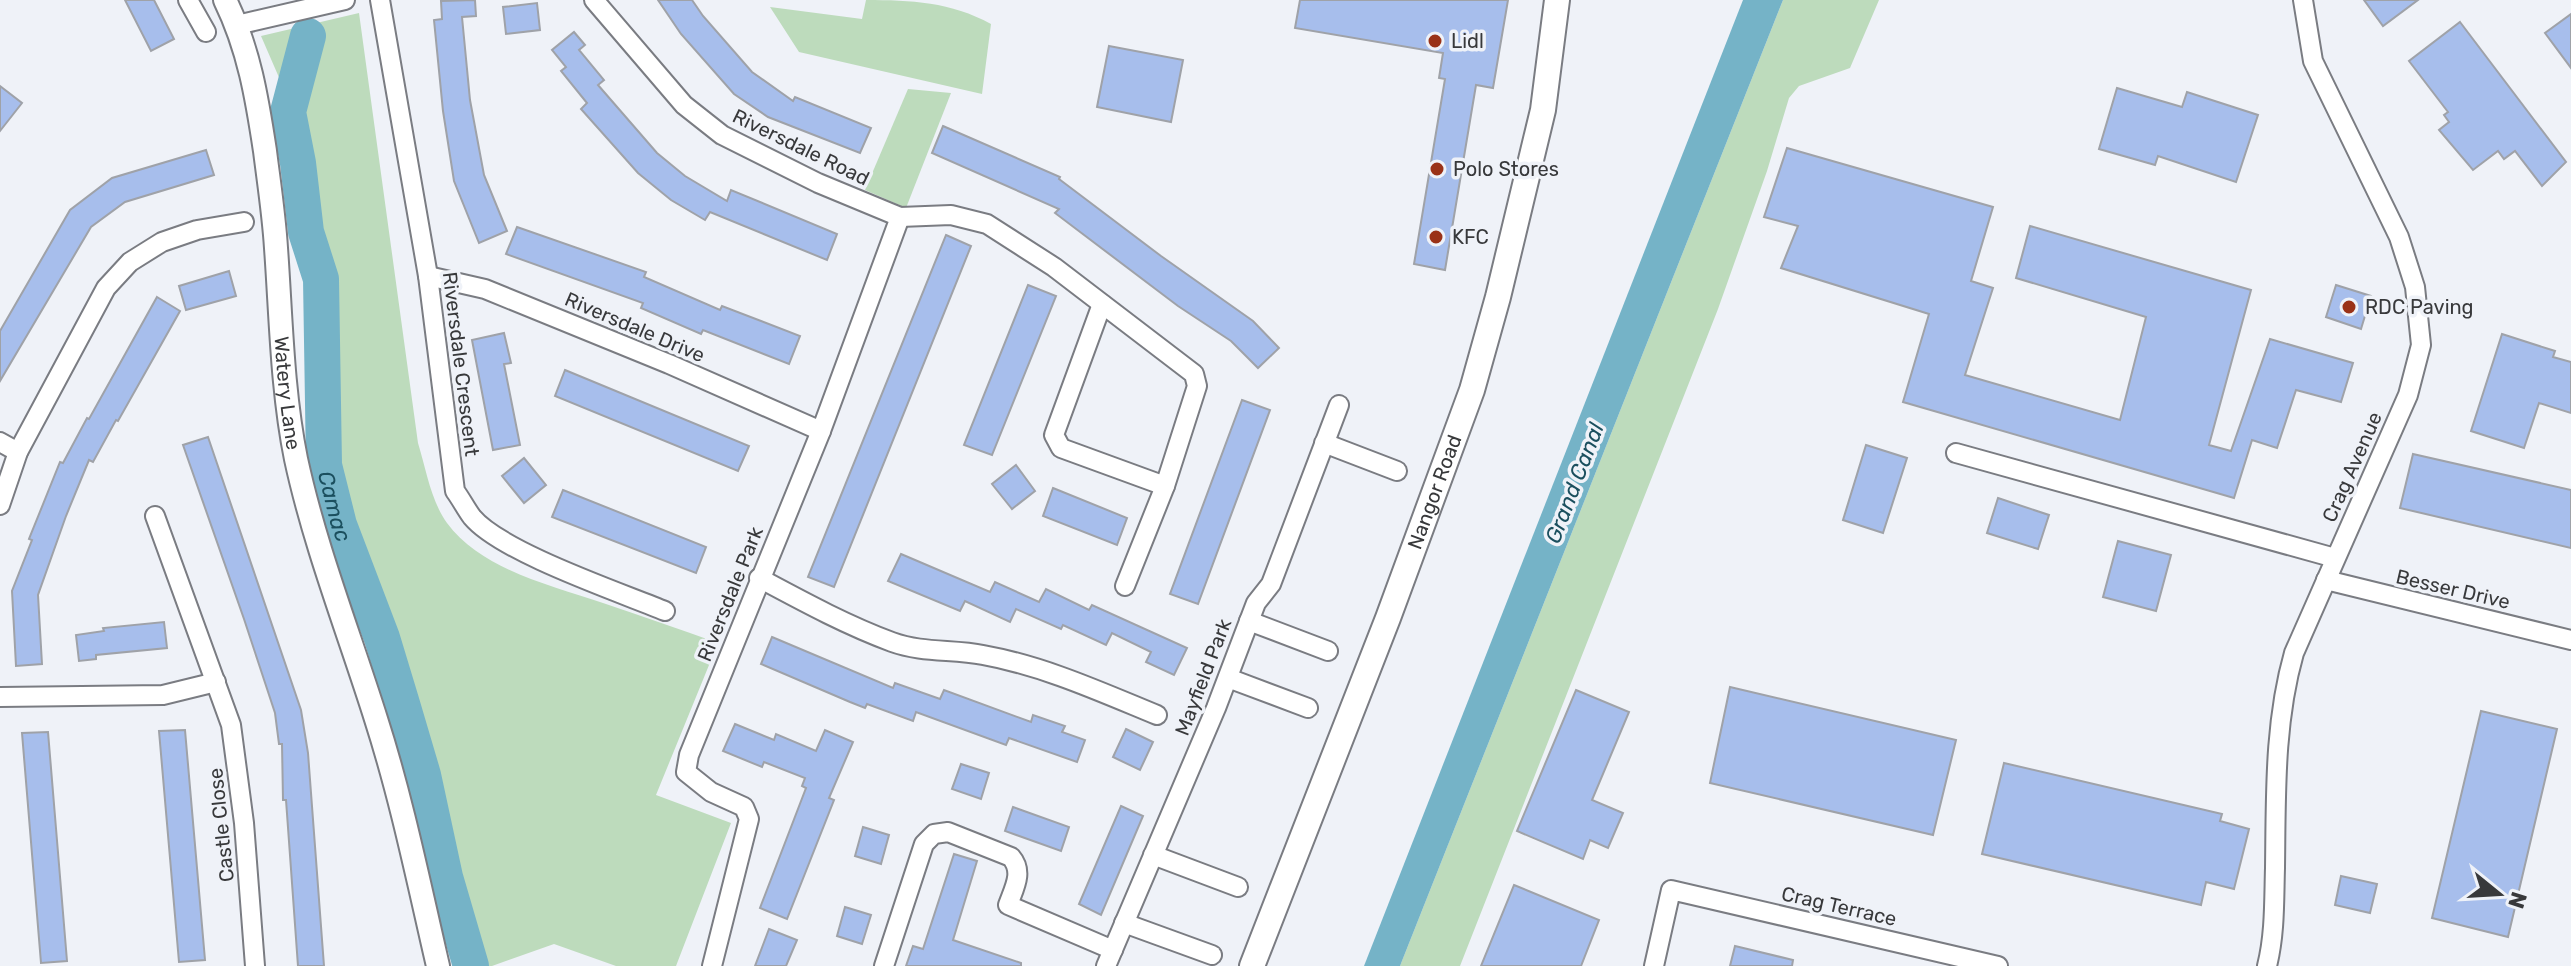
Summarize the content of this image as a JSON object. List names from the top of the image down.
{
  "streets": {
    "main road": ["Nangor Road"],
    "street": [
      "Riversdale Road",
      "Riversdale Drive",
      "Riversdale Crescent",
      "Watery Lane",
      "Crag Avenue",
      "Besser Drive",
      "Riversdale Park",
      "Mayfield Park",
      "Castle Close",
      "Crag Terrace"
    ]
  },
  "crossings": [
    ["Riversdale Road", "Riversdale Park"],
    ["Riversdale Drive", "Riversdale Crescent"],
    ["Riversdale Drive", "Riversdale Park"],
    ["Crag Avenue", "Besser Drive"]
  ],
  "water": ["Grand Canal", "Camac"],
  "places": [
    "Lidl",
    "Polo Stores",
    "KFC",
    "RDC Paving"
  ],
  "north": "right"
}
